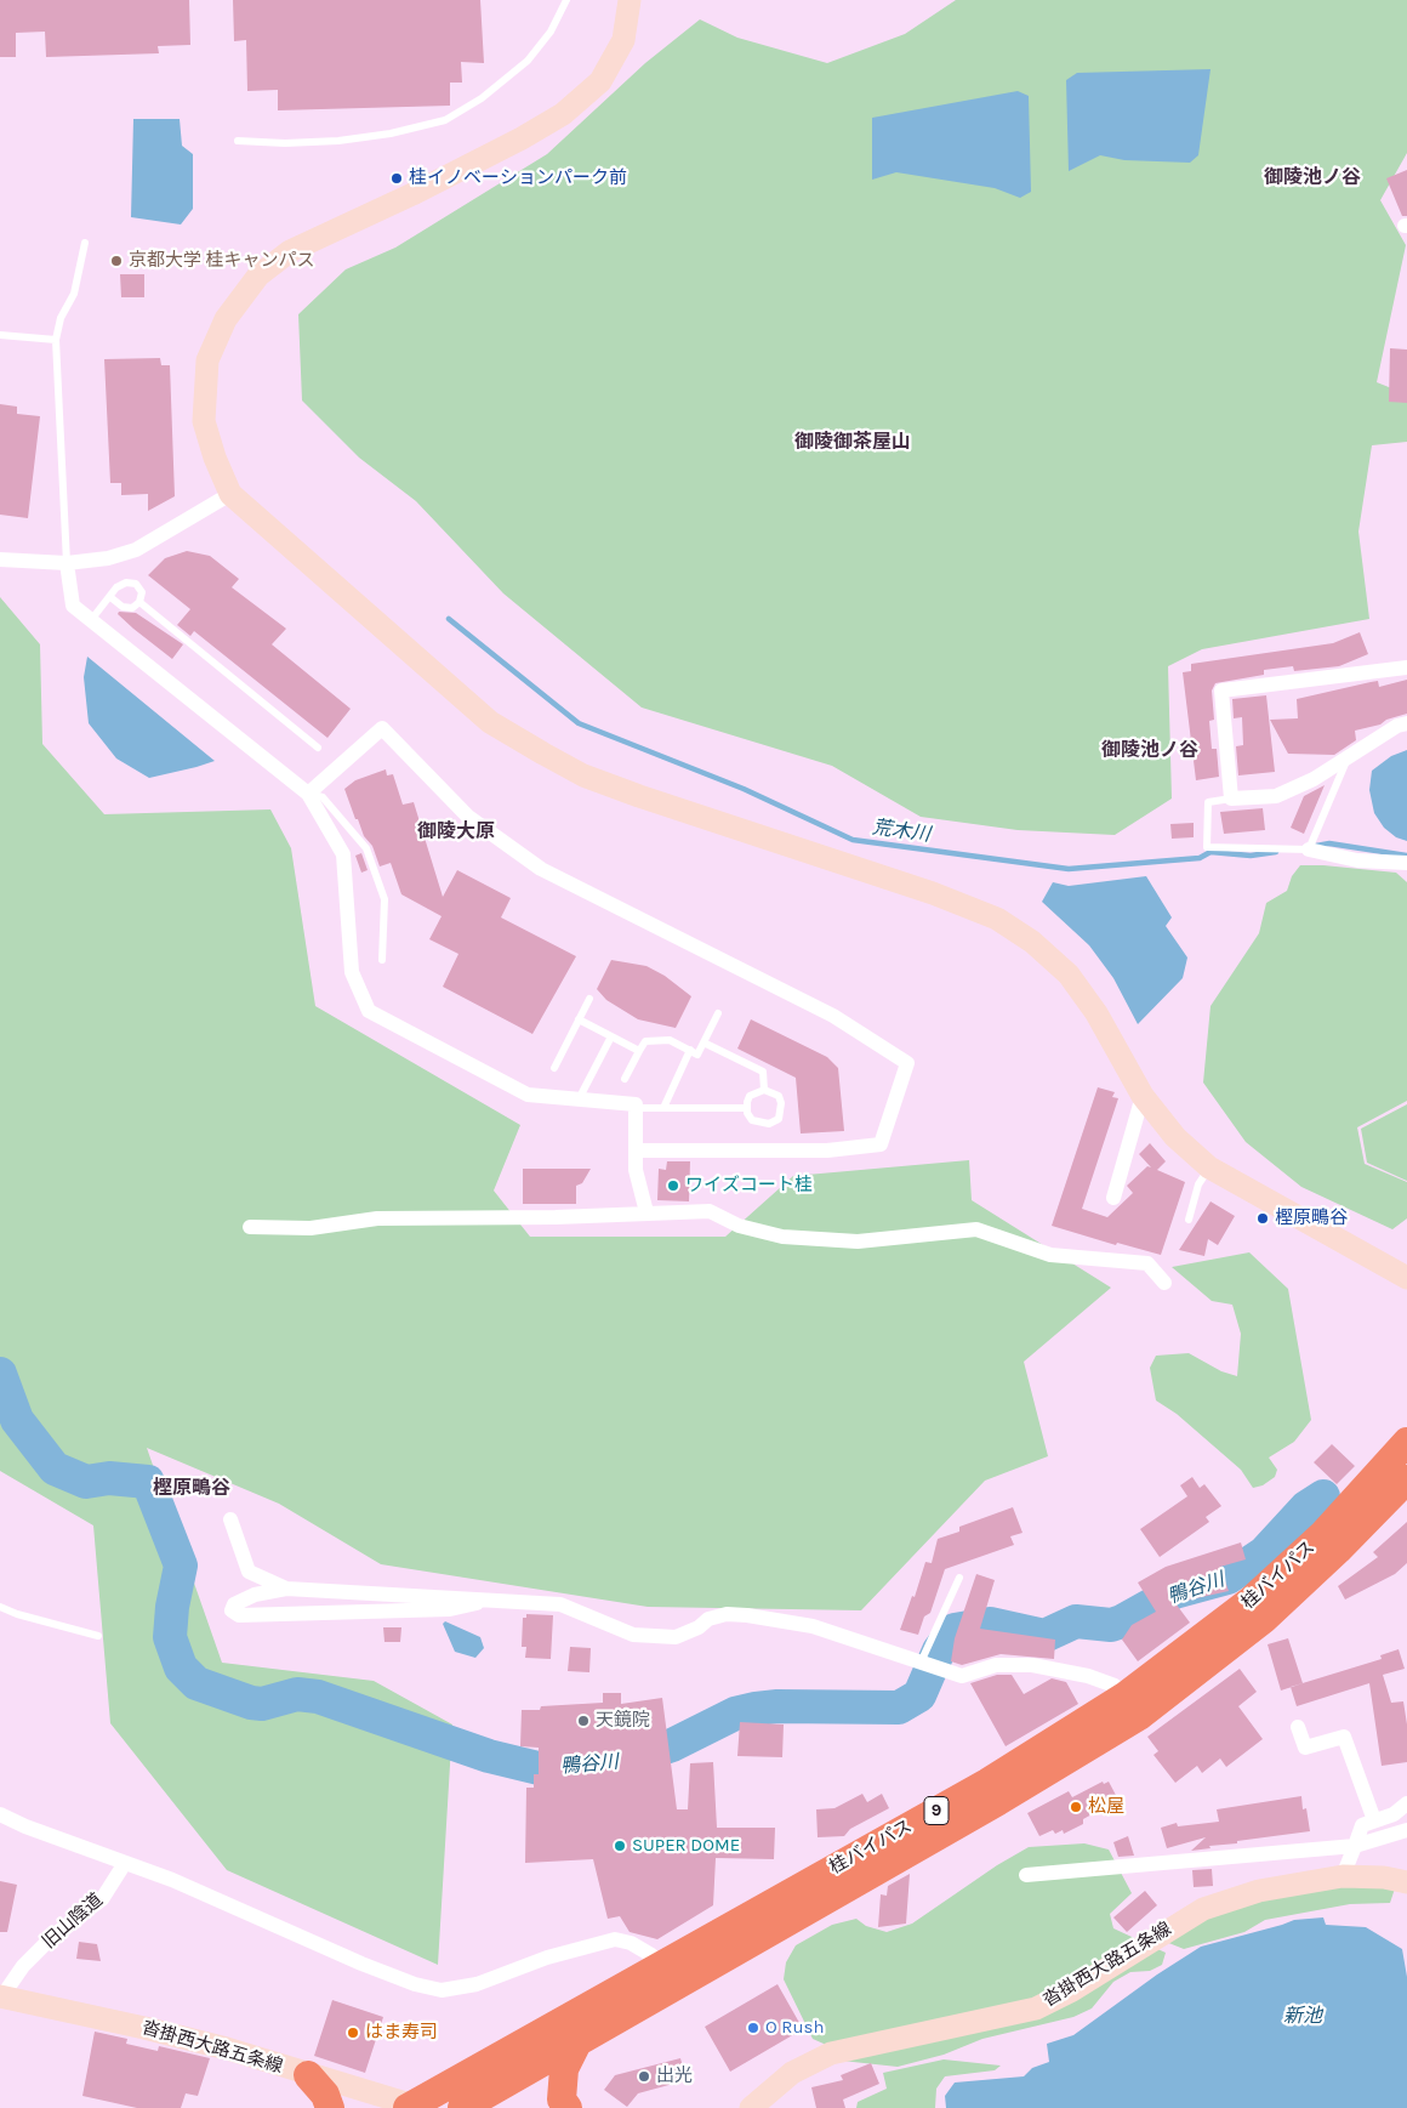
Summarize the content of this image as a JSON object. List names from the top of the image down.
{
  "streets": {
    "highway": ["桂バイパス", "9"],
    "street": ["旧山陰道", "沓掛西大路五条線"]
  },
  "crossings": [
    ["桂バイパス", "沓掛西大路五条線"],
    ["旧山陰道", "沓掛西大路五条線"]
  ],
  "districts": [
    "御陵池ノ谷",
    "御陵御茶屋山",
    "御陵池ノ谷",
    "御陵大原",
    "樫原鴫谷"
  ],
  "water": ["荒木川", "鴨谷川", "新池"],
  "places": [
    "桂イノベーションパーク前",
    "京都大学 桂キャンパス",
    "ワイズコート桂",
    "樫原鴫谷",
    "天鏡院",
    "松屋",
    "SUPER DOME",
    "O Rush",
    "はま寿司",
    "出光"
  ]
}
